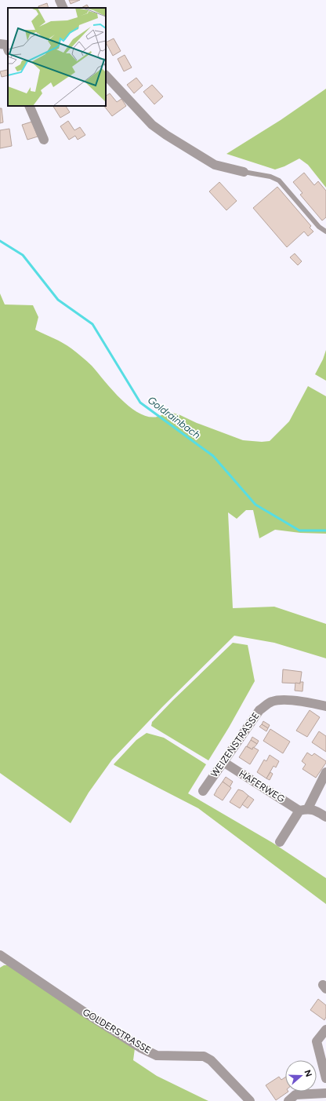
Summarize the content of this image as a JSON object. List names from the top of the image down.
{
  "streets": {
    "street": ["WEIZENSTRASSE", "HAFERWEG", "GOLDERSTRASSE"]
  },
  "crossings": [
    ["WEIZENSTRASSE", "HAFERWEG"]
  ],
  "water": ["Goldrainbach"],
  "north": "right"
}
